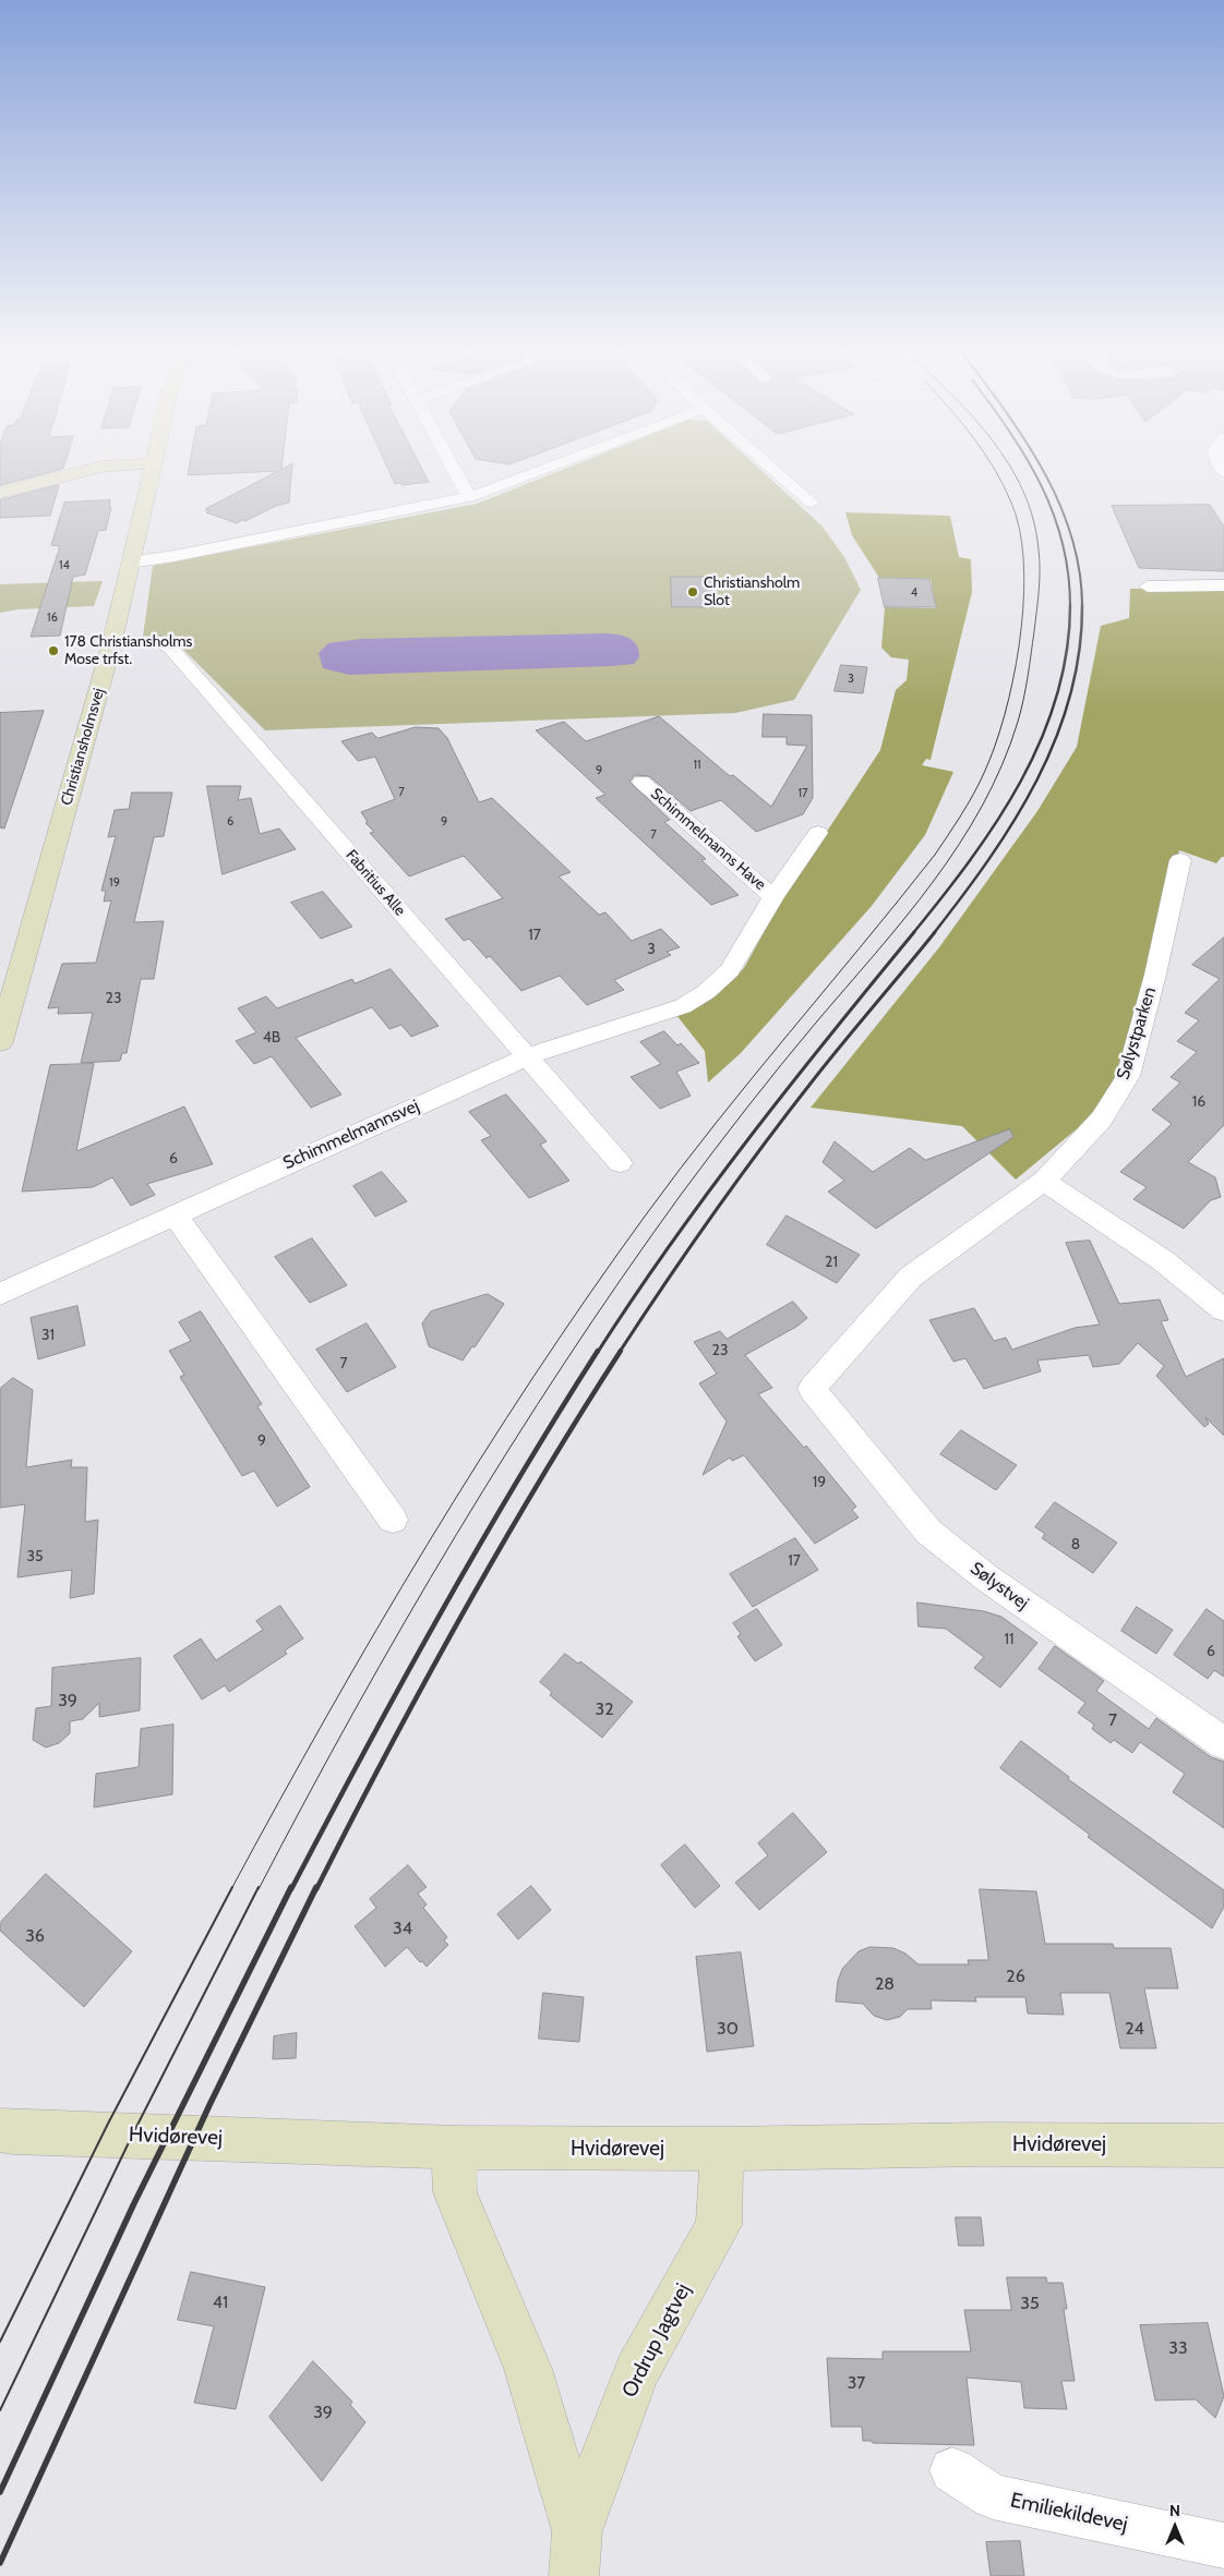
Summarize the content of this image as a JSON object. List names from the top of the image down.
{
  "streets": {
    "street": [
      "Christiansholmsvej",
      "Schimmelmanns Have",
      "Fabritius Alle",
      "Sølystparken",
      "Schimmelmannsvej",
      "Sølystvej",
      "Hvidørevej",
      "Ordrup Jagtvej",
      "Emiliekildevej"
    ]
  },
  "crossings": [
    ["Christiansholmsvej", "Fabritius Alle"],
    ["Schimmelmanns Have", "Fabritius Alle"],
    ["Schimmelmanns Have", "Schimmelmannsvej"],
    ["Fabritius Alle", "Schimmelmannsvej"],
    ["Sølystparken", "Sølystvej"],
    ["Hvidørevej", "Ordrup Jagtvej"]
  ],
  "places": ["Christiansholm Slot", "178 Christiansholms Mose trfst."],
  "house_numbers": [
    "14",
    "4",
    "16",
    "3",
    "11",
    "9",
    "7",
    "17",
    "6",
    "9",
    "7",
    "19",
    "17",
    "3",
    "23",
    "4B",
    "16",
    "6",
    "21",
    "31",
    "23",
    "7",
    "9",
    "19",
    "8",
    "35",
    "17",
    "11",
    "6",
    "39",
    "32",
    "7",
    "34",
    "36",
    "26",
    "28",
    "30",
    "24",
    "41",
    "35",
    "33",
    "37",
    "39"
  ],
  "north": "top"
}
